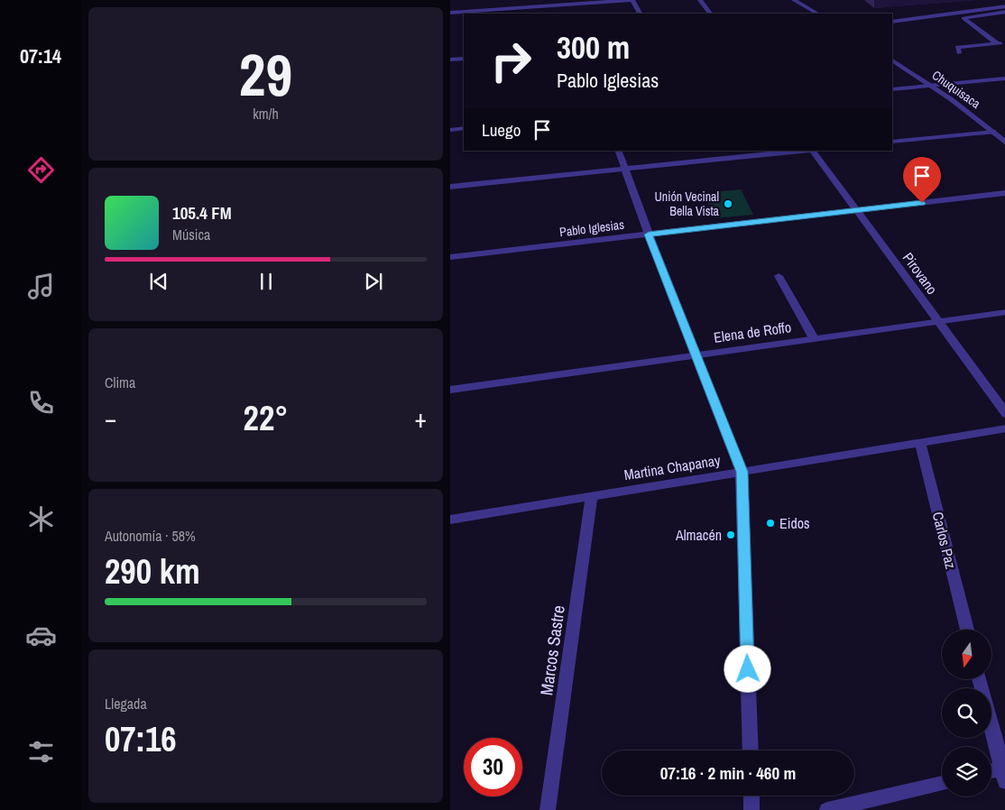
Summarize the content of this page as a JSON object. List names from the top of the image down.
{
  "streets": {
    "street": [
      "Chuquisaca",
      "Pablo Iglesias",
      "Pirovano",
      "Elena de Roffo",
      "Martina Chapanay",
      "Carlos Paz",
      "Marcos Sastre"
    ]
  },
  "crossings": [
    ["Pablo Iglesias", "Pirovano"],
    ["Pirovano", "Elena de Roffo"],
    ["Martina Chapanay", "Carlos Paz"],
    ["Martina Chapanay", "Marcos Sastre"]
  ],
  "places": ["Unión Vecinal Bella Vista", "Eidos", "Almacén"],
  "north": "bottom",
  "page": {
    "tabs": "07:14",
    "tile": [
      ["29", "km/h"],
      "Clima",
      ["Autonomía · 58%", "290 km"],
      ["Llegada", "07:16"]
    ],
    "turn": ["300 m", "Pablo Iglesias"],
    "then": "Luego",
    "song": ["105.4 FM", "Música"],
    "heat": ["−", "22°", "+"],
    "limit": "30",
    "trip": "07:16 · 2 min · 460 m"
  }
}
